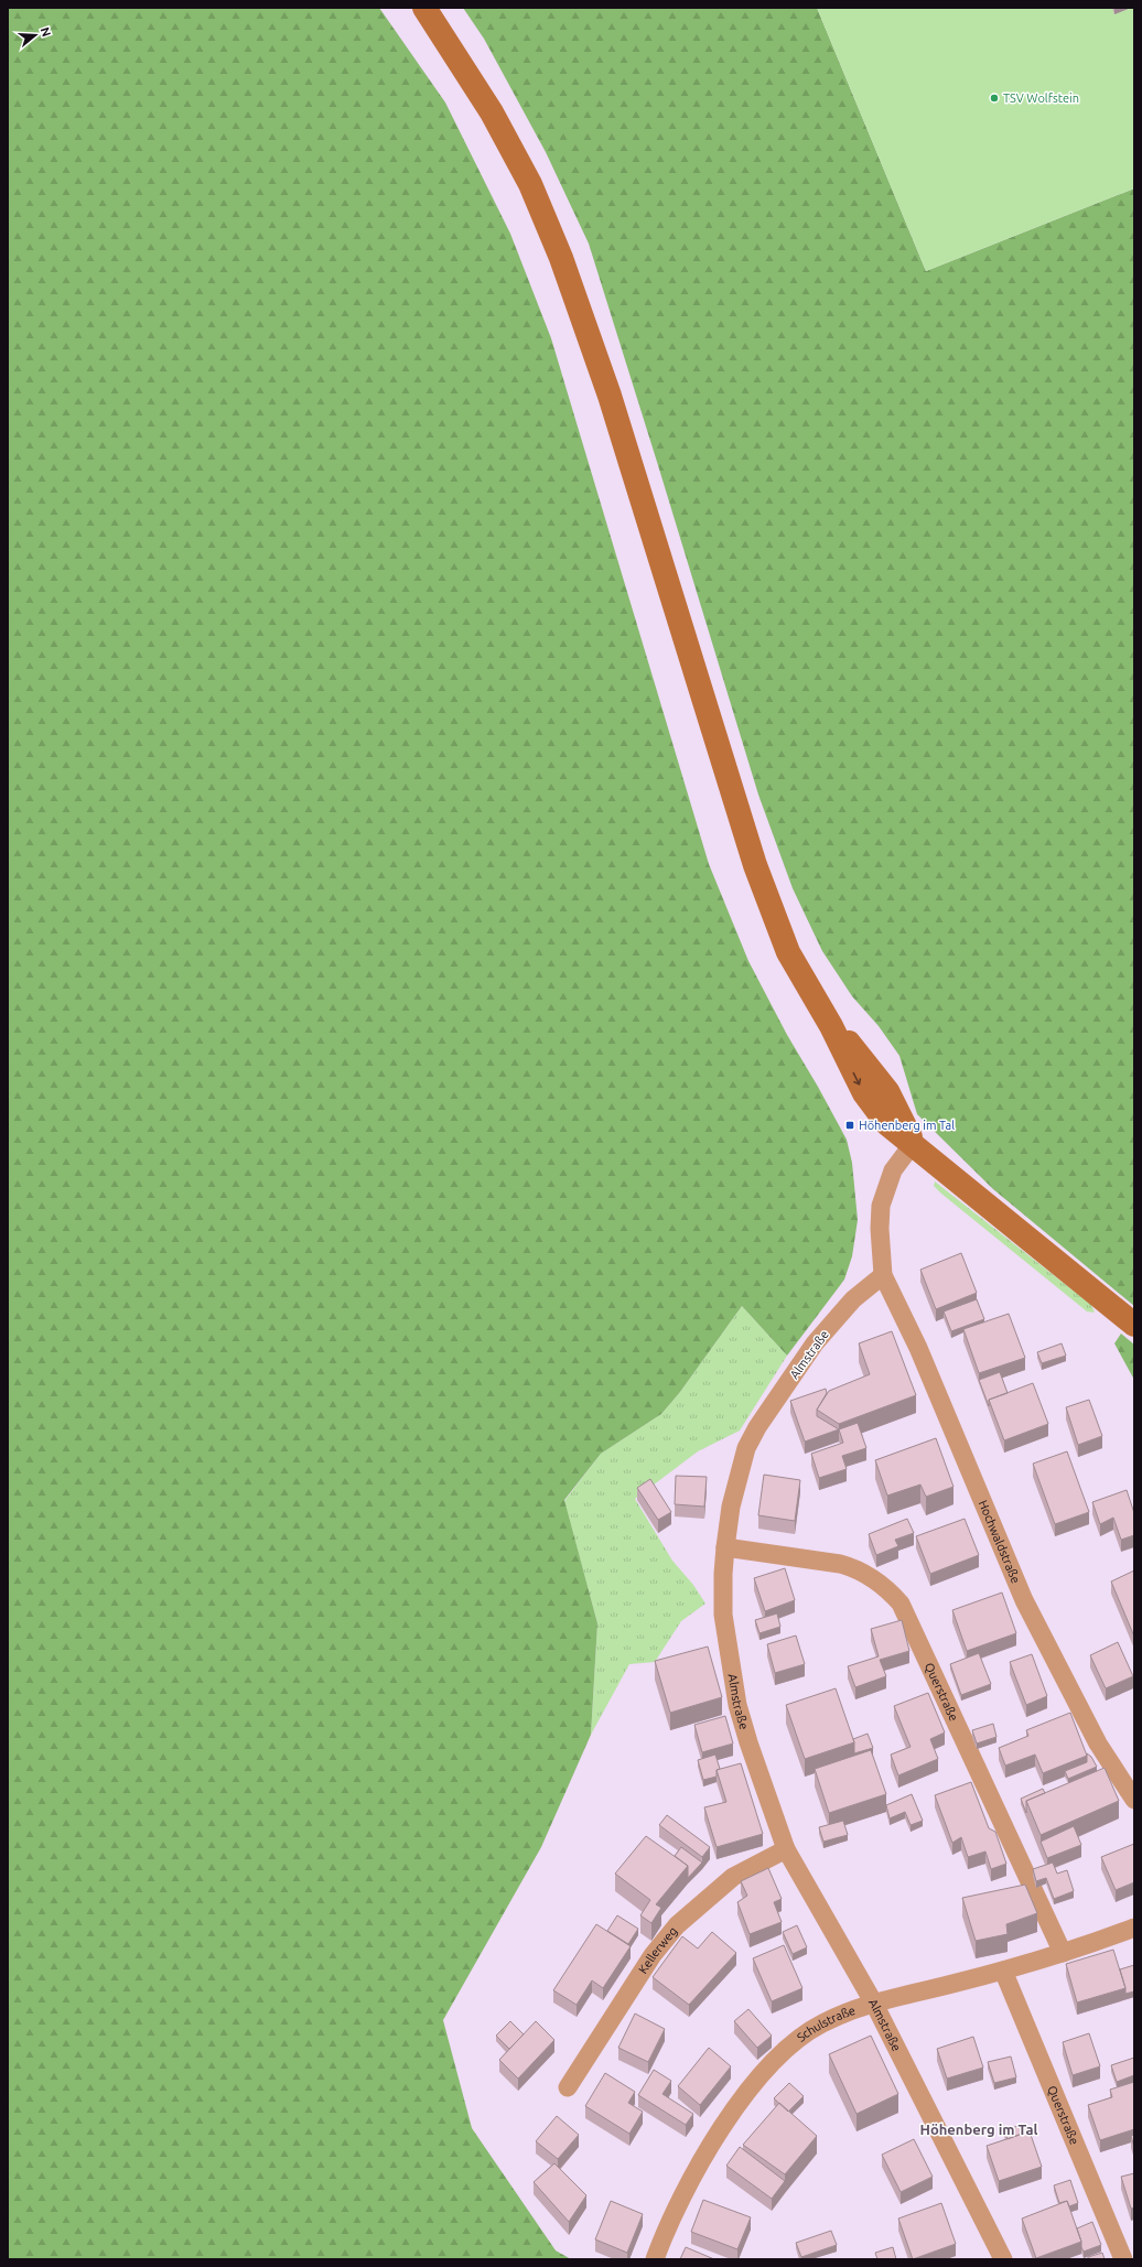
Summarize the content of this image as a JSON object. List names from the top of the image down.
{
  "streets": {
    "street": [
      "Almstraße",
      "Hochwaldstraße",
      "Querstraße",
      "Kellerweg",
      "Schulstraße"
    ]
  },
  "crossings": [
    ["Almstraße", "Hochwaldstraße"],
    ["Almstraße", "Querstraße"],
    ["Almstraße", "Kellerweg"],
    ["Almstraße", "Schulstraße"],
    ["Querstraße", "Schulstraße"]
  ],
  "districts": ["Höhenberg im Tal"],
  "places": {
    "other": ["TSV Wolfstein"],
    "transit": ["Höhenberg im Tal"]
  },
  "north": "right"
}
